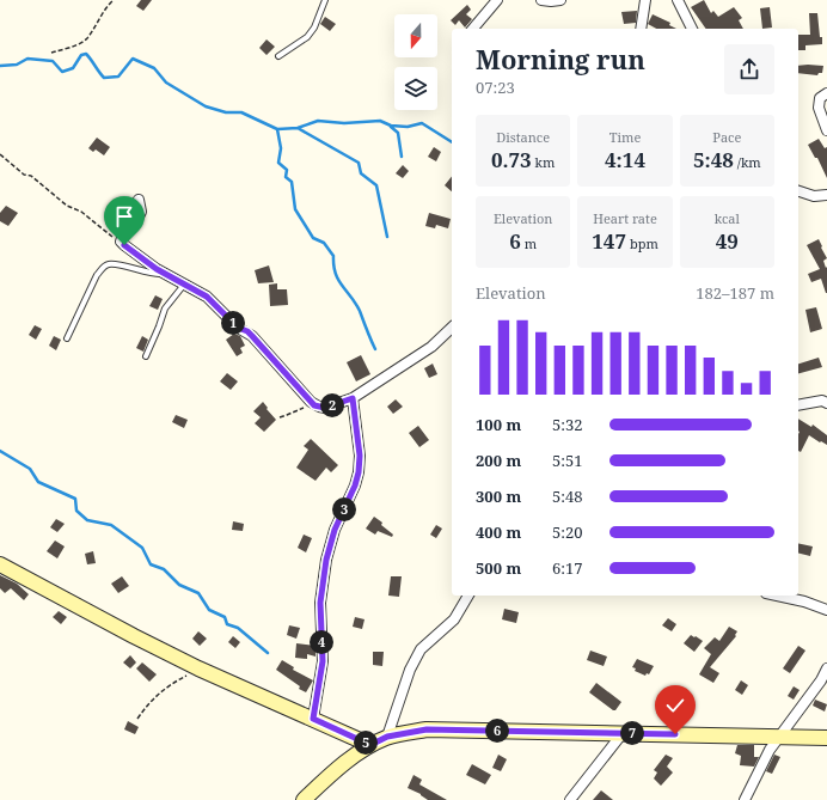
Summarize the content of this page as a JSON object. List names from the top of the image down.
{
  "north": "bottom",
  "page": {
    "heading": ["Morning run", "07:23"],
    "stats": [
      ["Distance", "0.73 km"],
      ["Time", "4:14"],
      ["Pace", "5:48 /km"],
      ["Elevation", "6 m"],
      ["Heart rate", "147 bpm"],
      ["kcal", "49"]
    ],
    "chart": ["Elevation", "182–187 m"],
    "pins": [
      "1",
      "2",
      "3",
      "4",
      "6",
      "7",
      "5"
    ],
    "list": [
      {
        "name": "100 m",
        "note": "5:32"
      },
      {
        "name": "200 m",
        "note": "5:51"
      },
      {
        "name": "300 m",
        "note": "5:48"
      },
      {
        "name": "400 m",
        "note": "5:20"
      },
      {
        "name": "500 m",
        "note": "6:17"
      }
    ]
  }
}
